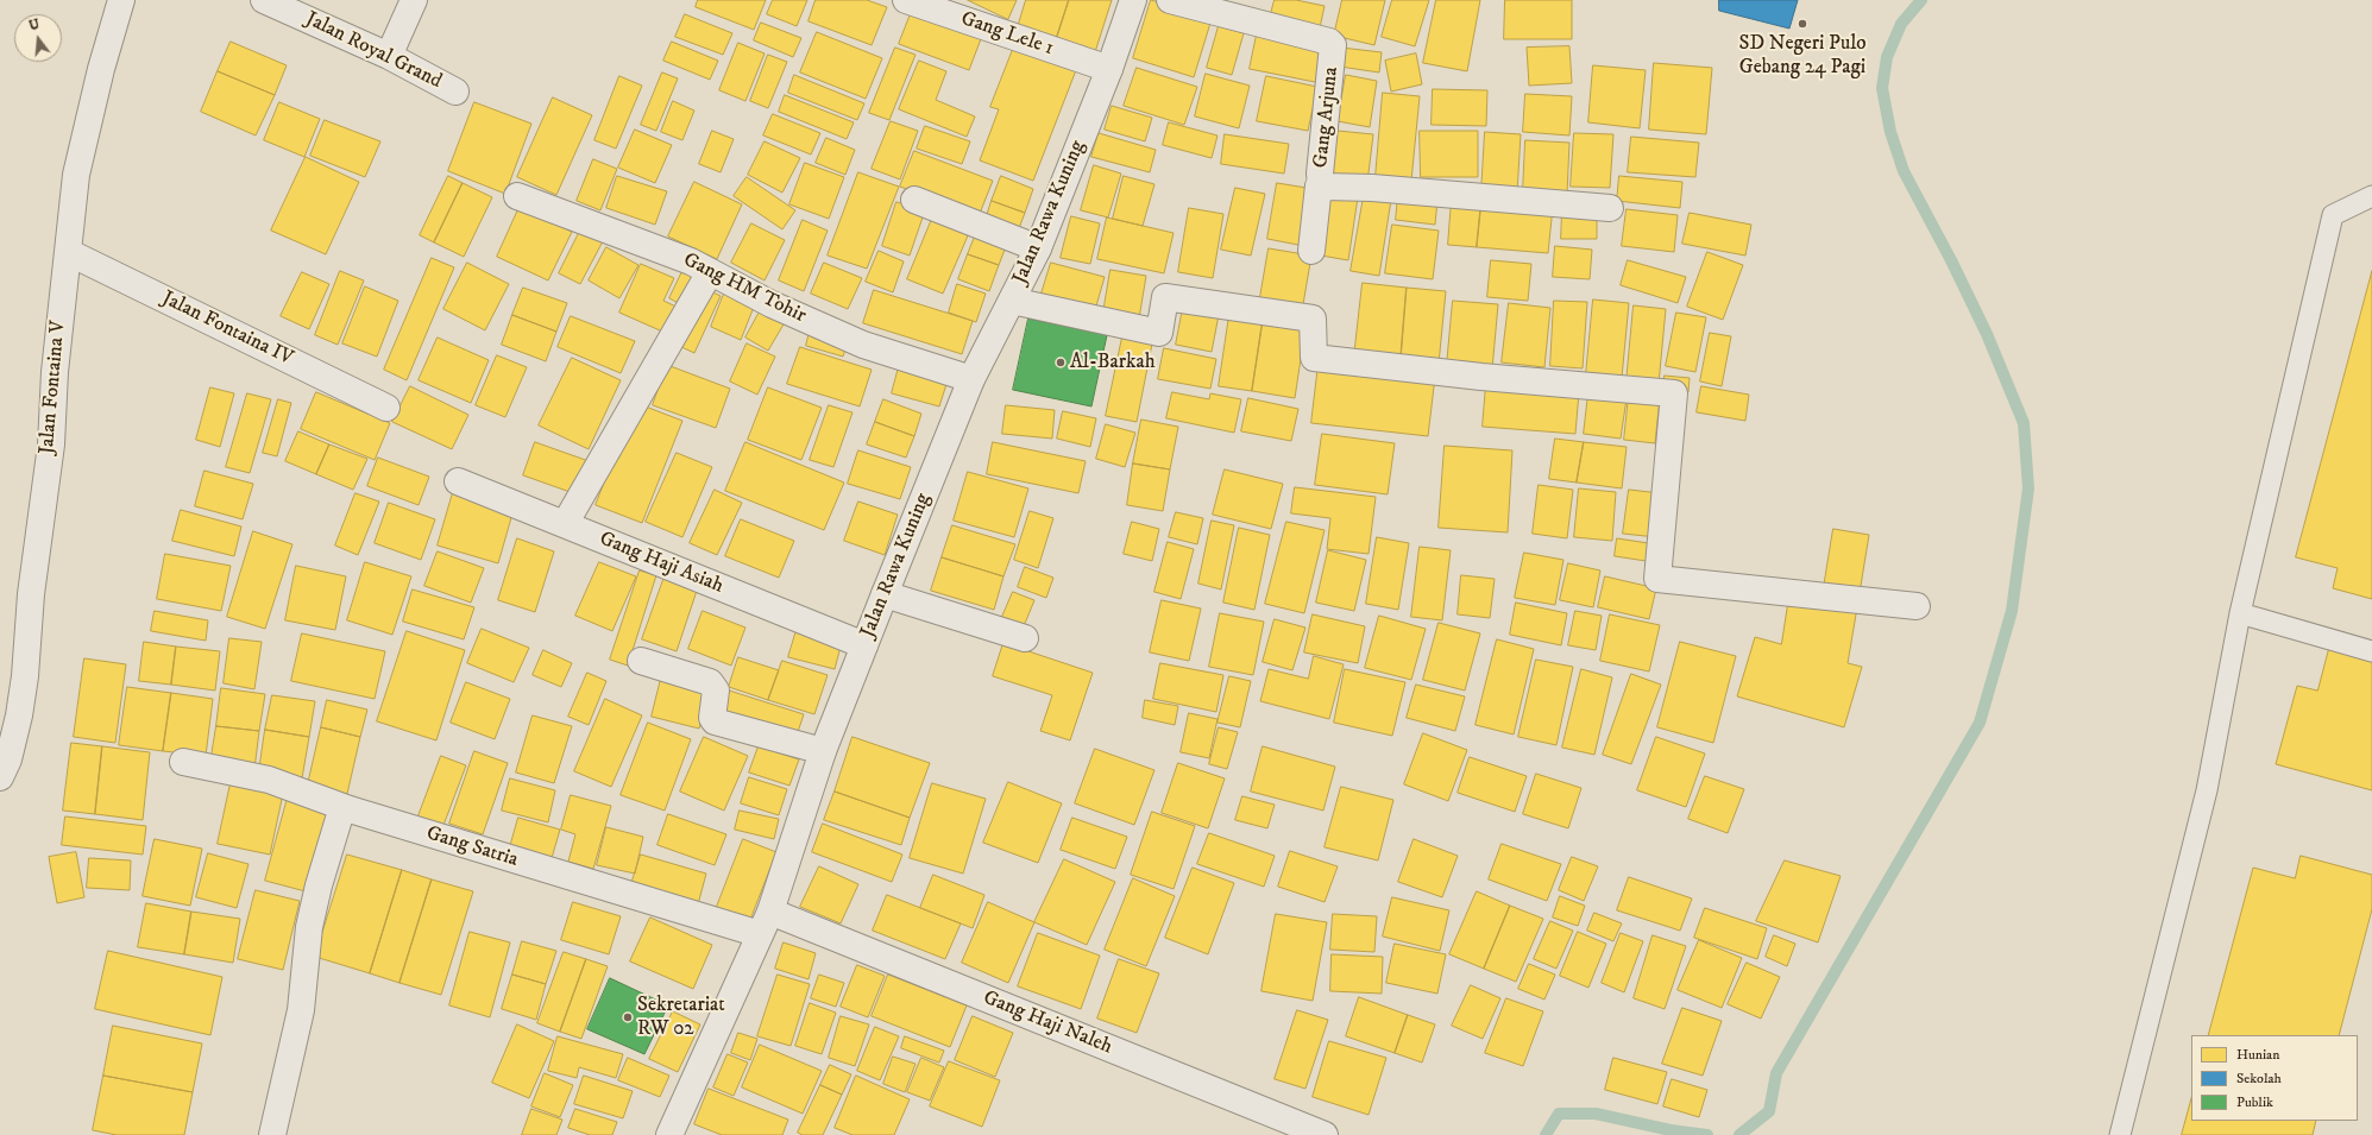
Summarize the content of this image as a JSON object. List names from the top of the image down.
{
  "streets": {
    "street": [
      "Gang Lele 1",
      "Jalan Royal Grand",
      "Gang Arjuna",
      "Jalan Rawa Kuning",
      "Gang HM Tohir",
      "Jalan Fontaina IV",
      "Jalan Fontaina V",
      "Gang Haji Asiah",
      "Gang Satria",
      "Gang Haji Naleh"
    ]
  },
  "crossings": [
    ["Gang Lele 1", "Jalan Rawa Kuning"],
    ["Jalan Rawa Kuning", "Gang HM Tohir"],
    ["Jalan Rawa Kuning", "Gang Haji Asiah"],
    ["Jalan Rawa Kuning", "Gang Satria"],
    ["Jalan Rawa Kuning", "Gang Haji Naleh"],
    ["Jalan Fontaina IV", "Jalan Fontaina V"]
  ],
  "places": ["SD Negeri Pulo Gebang 24 Pagi", "Al-Barkah", "Sekretariat RW 02"],
  "legend": ["Hunian", "Sekolah", "Publik"],
  "north": "top"
}
